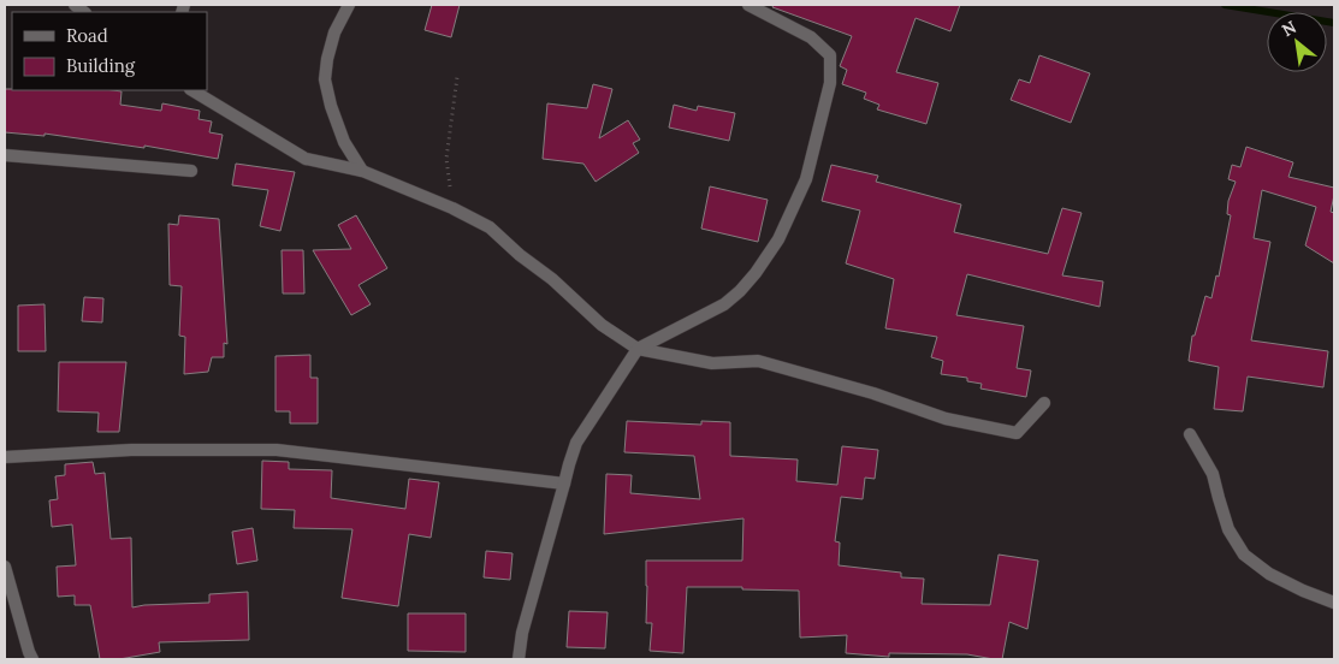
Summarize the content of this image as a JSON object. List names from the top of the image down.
{
  "legend": ["Road", "Building"],
  "north": "top left"
}
